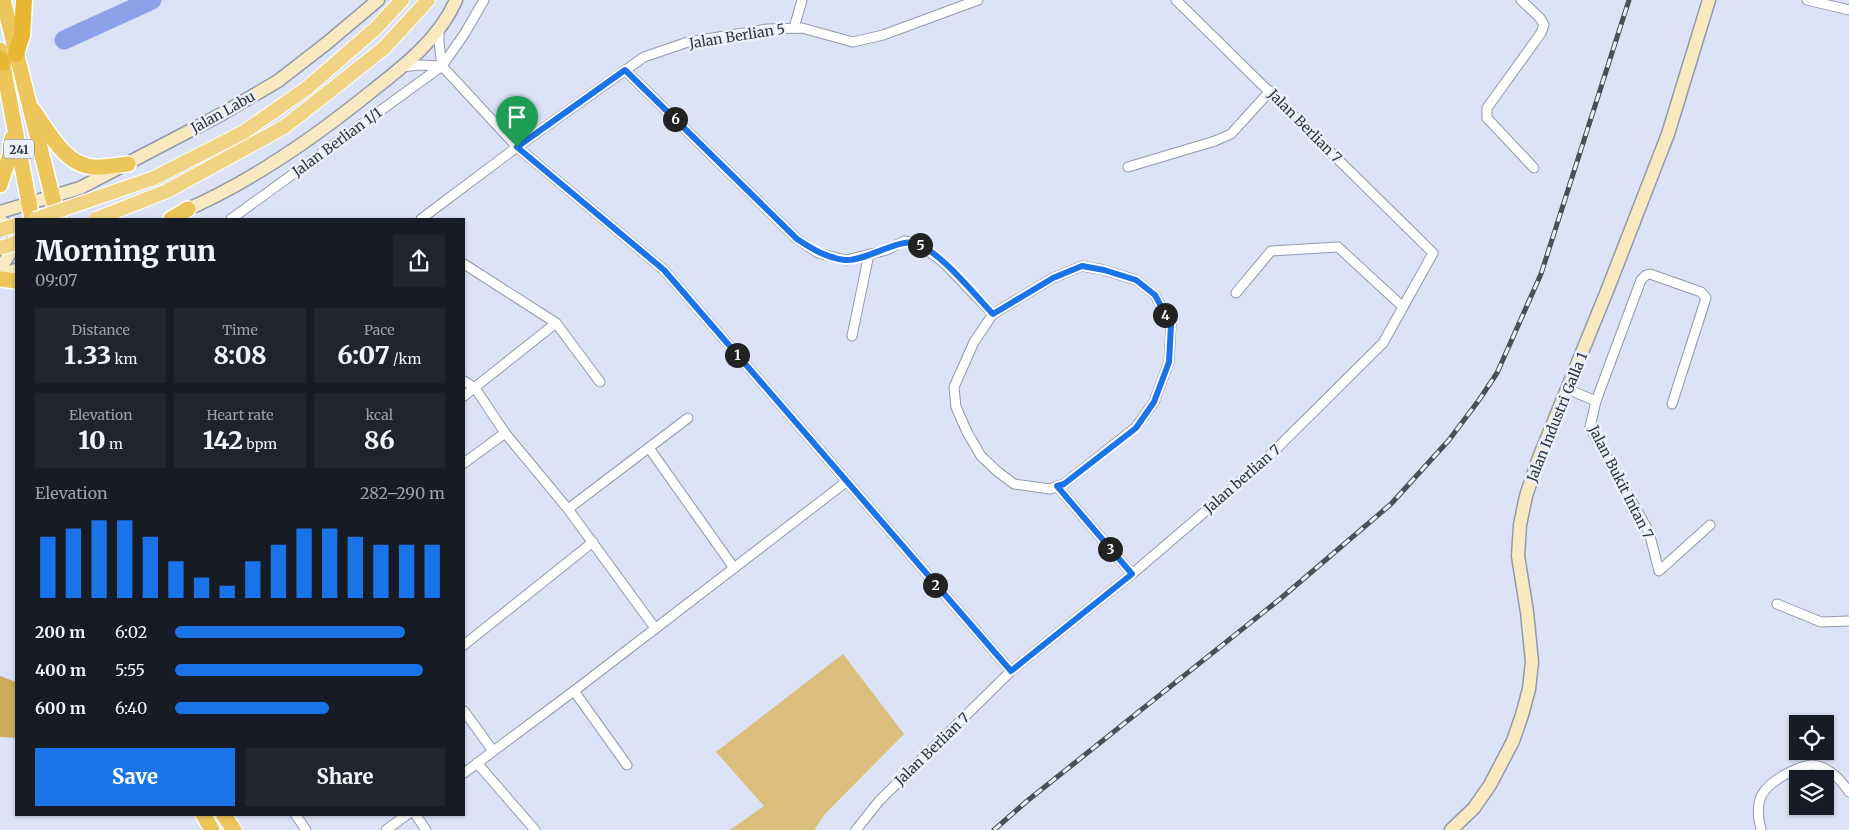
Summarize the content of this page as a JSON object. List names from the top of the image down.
{
  "streets": {
    "highway": ["241"],
    "main road": ["Jalan Labu", "Jalan Industri Galla 1"],
    "street": [
      "Jalan Berlian 5",
      "Jalan Berlian 7",
      "Jalan Berlian 1/1",
      "Jalan berlian 7",
      "Jalan Bukit Intan 7"
    ]
  },
  "crossings": [
    ["Jalan Labu", "241"],
    ["Jalan Berlian 7", "Jalan berlian 7"]
  ],
  "page": {
    "pins": [
      "6",
      "5",
      "4",
      "1",
      "3",
      "2"
    ],
    "heading": ["Morning run", "09:07"],
    "stats": [
      ["Distance", "1.33 km"],
      ["Time", "8:08"],
      ["Pace", "6:07 /km"],
      ["Elevation", "10 m"],
      ["Heart rate", "142 bpm"],
      ["kcal", "86"]
    ],
    "chart": ["Elevation", "282–290 m"],
    "list": [
      {
        "name": "200 m",
        "note": "6:02"
      },
      {
        "name": "400 m",
        "note": "5:55"
      },
      {
        "name": "600 m",
        "note": "6:40"
      }
    ],
    "buttons": ["Save", "Share"]
  }
}
